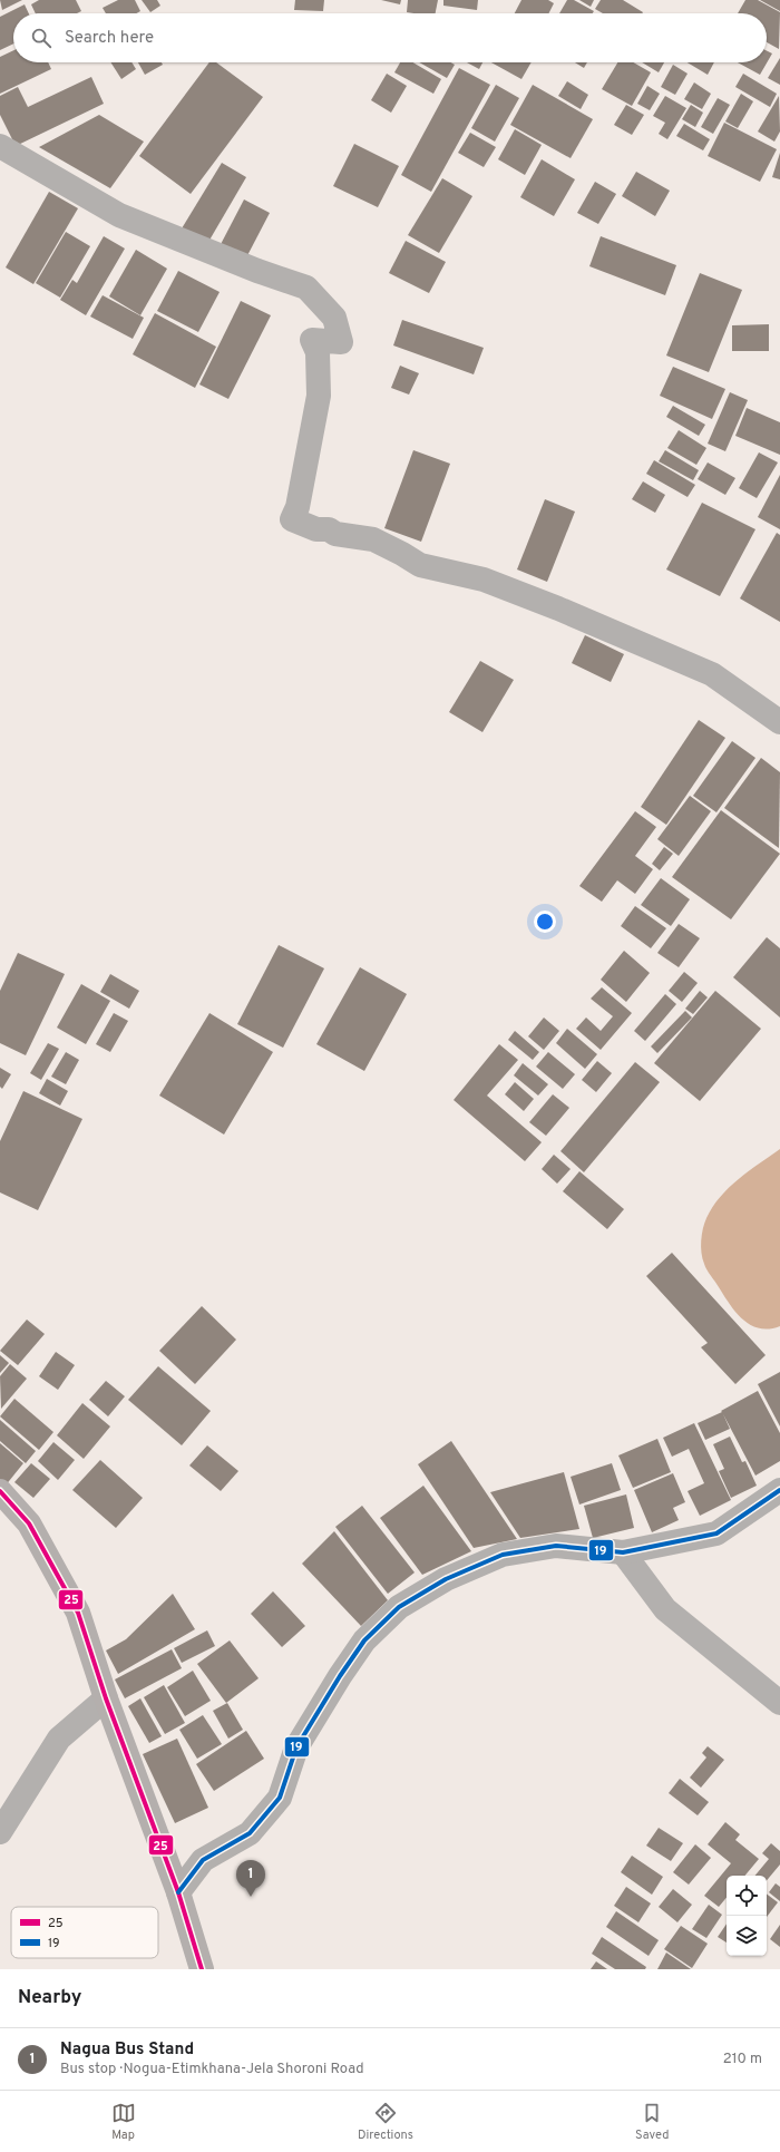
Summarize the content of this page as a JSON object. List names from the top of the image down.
{
  "lines": ["transit line 19", "transit line 25"],
  "legend": ["25", "19"],
  "page": {
    "search": "Search here",
    "pins": "1",
    "heading": "Nearby",
    "list": [
      {
        "mark": "1",
        "name": "Nagua Bus Stand",
        "note": "Bus stop · Nogua-Etimkhana-Jela Shoroni Road",
        "value": "210 m"
      }
    ],
    "nav": ["Map", "Directions", "Saved"]
  }
}
